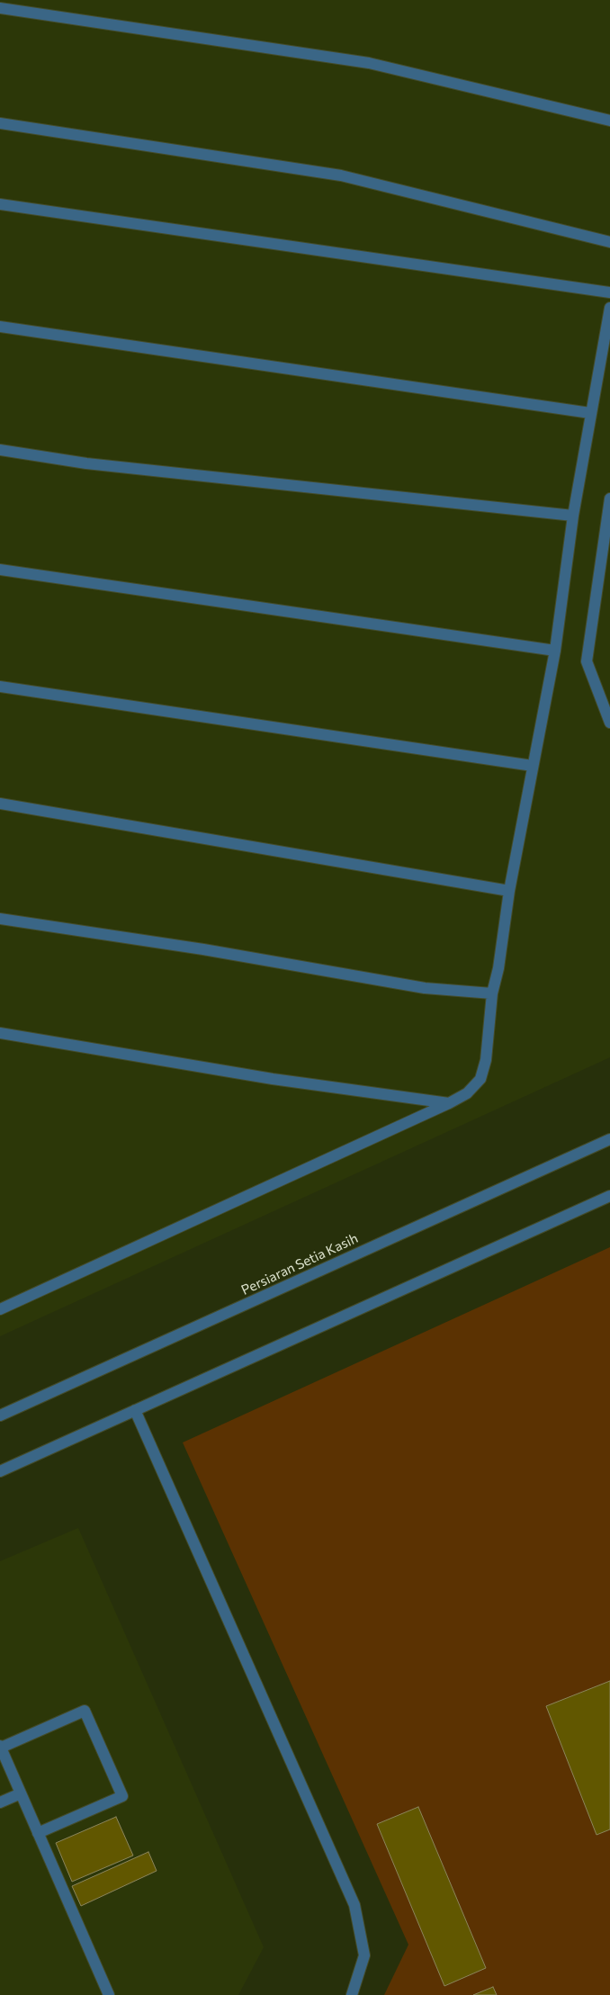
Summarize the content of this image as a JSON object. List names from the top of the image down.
{
  "streets": {
    "street": ["Persiaran Setia Kasih"]
  }
}
